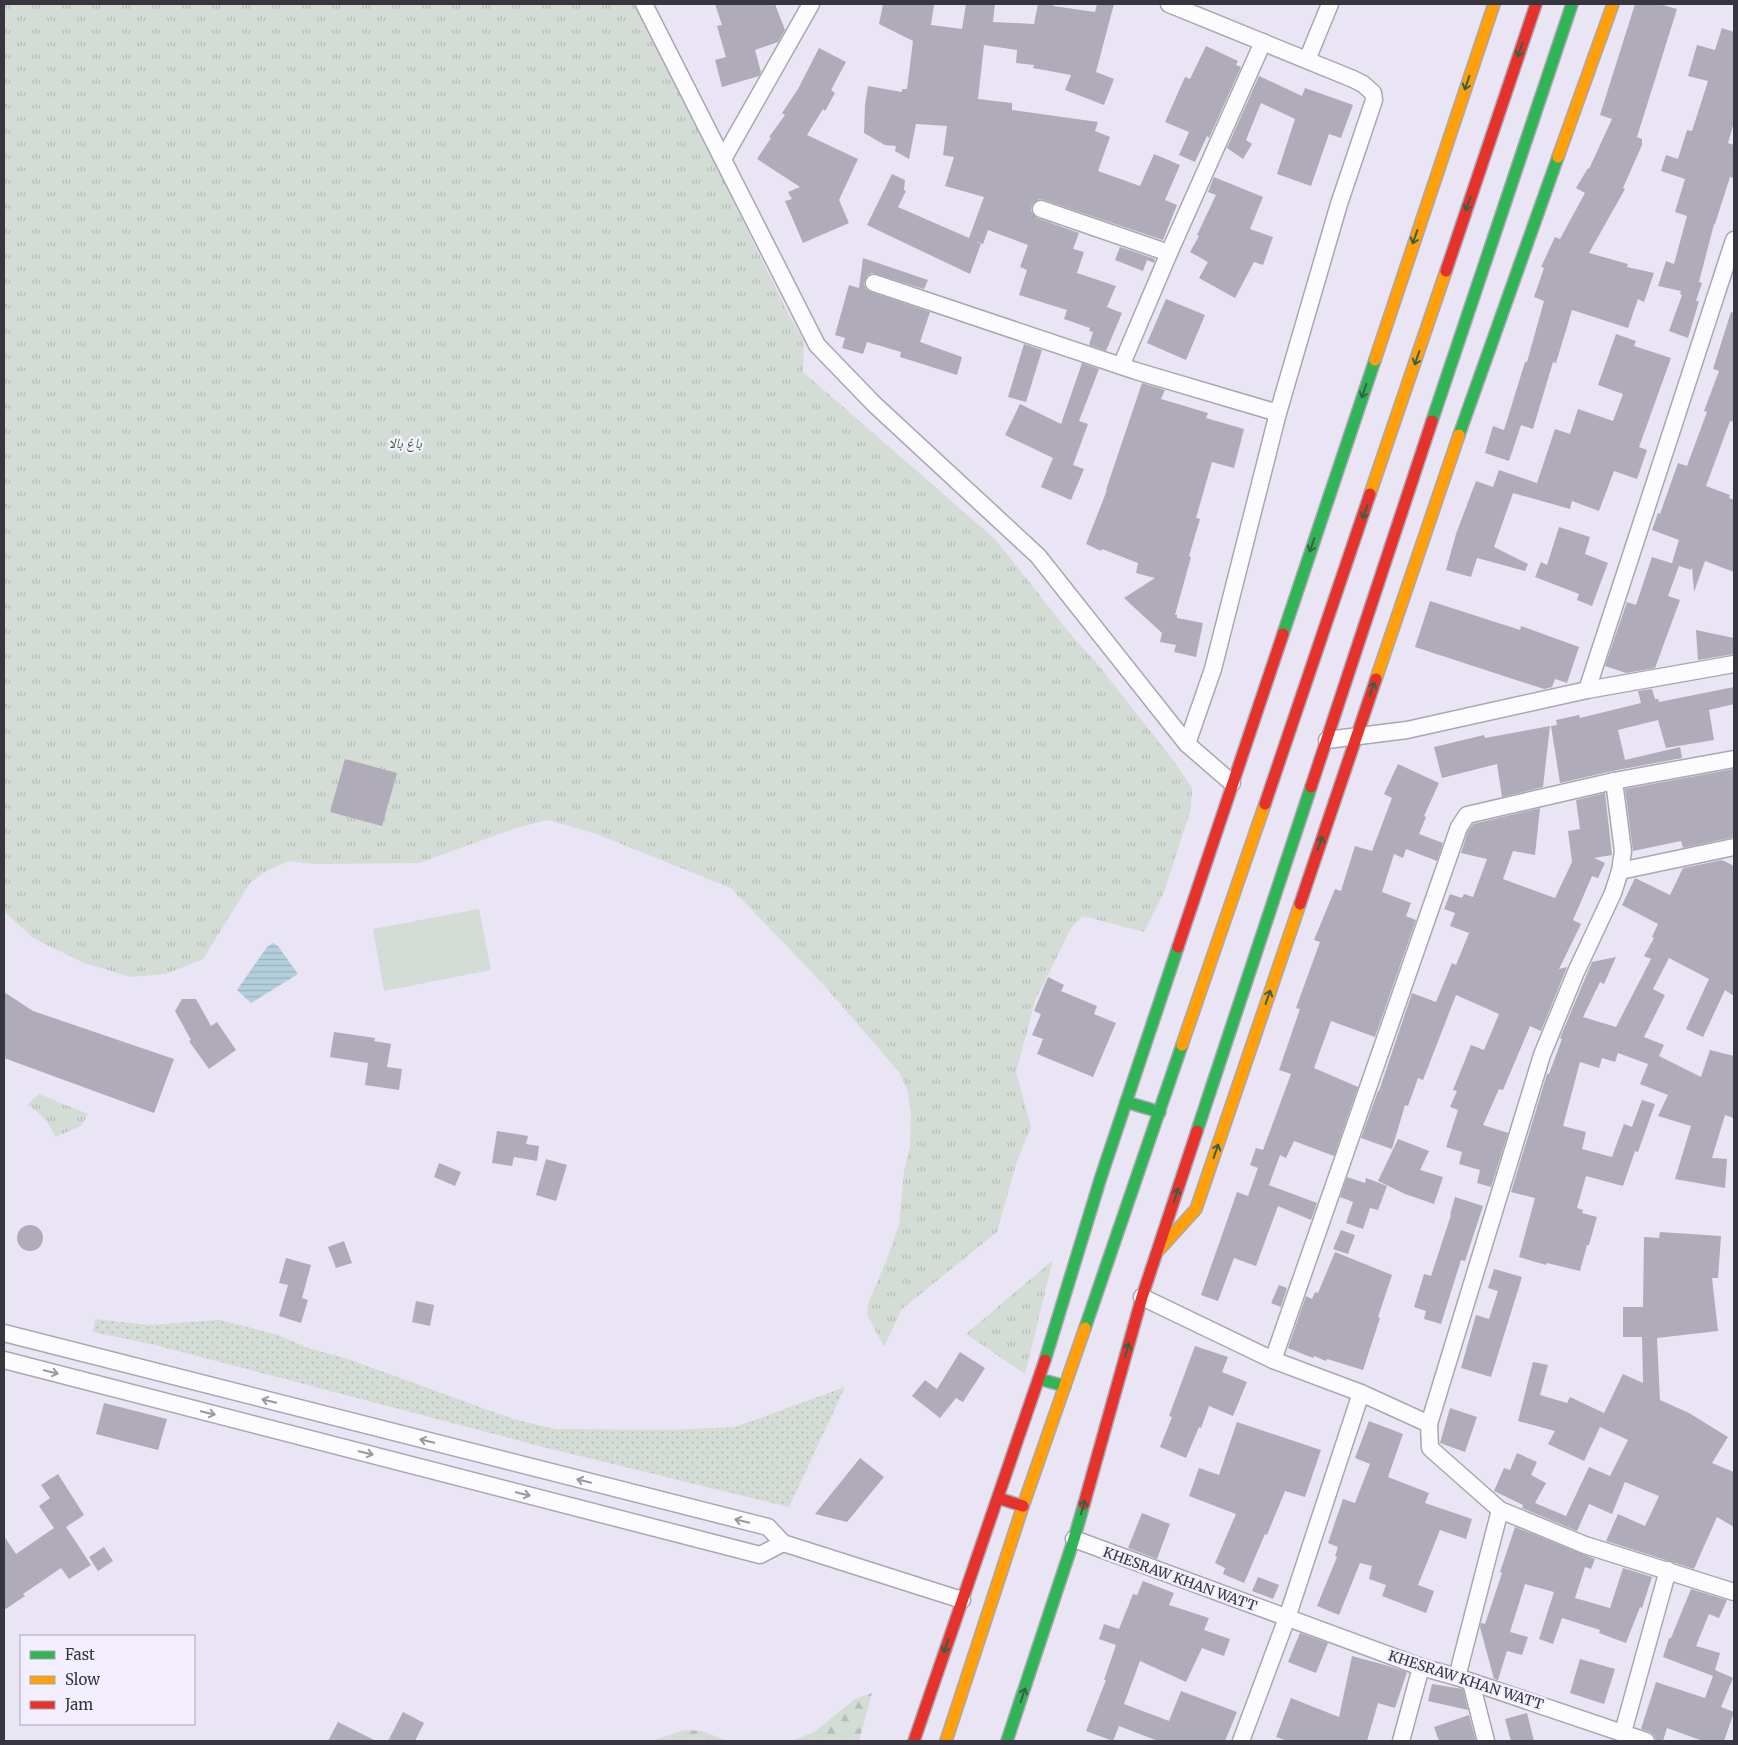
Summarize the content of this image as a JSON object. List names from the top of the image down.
{
  "streets": {
    "street": ["KHESRAW KHAN WATT"]
  },
  "parks": ["باغ بالا"],
  "legend": ["Fast", "Slow", "Jam"]
}
